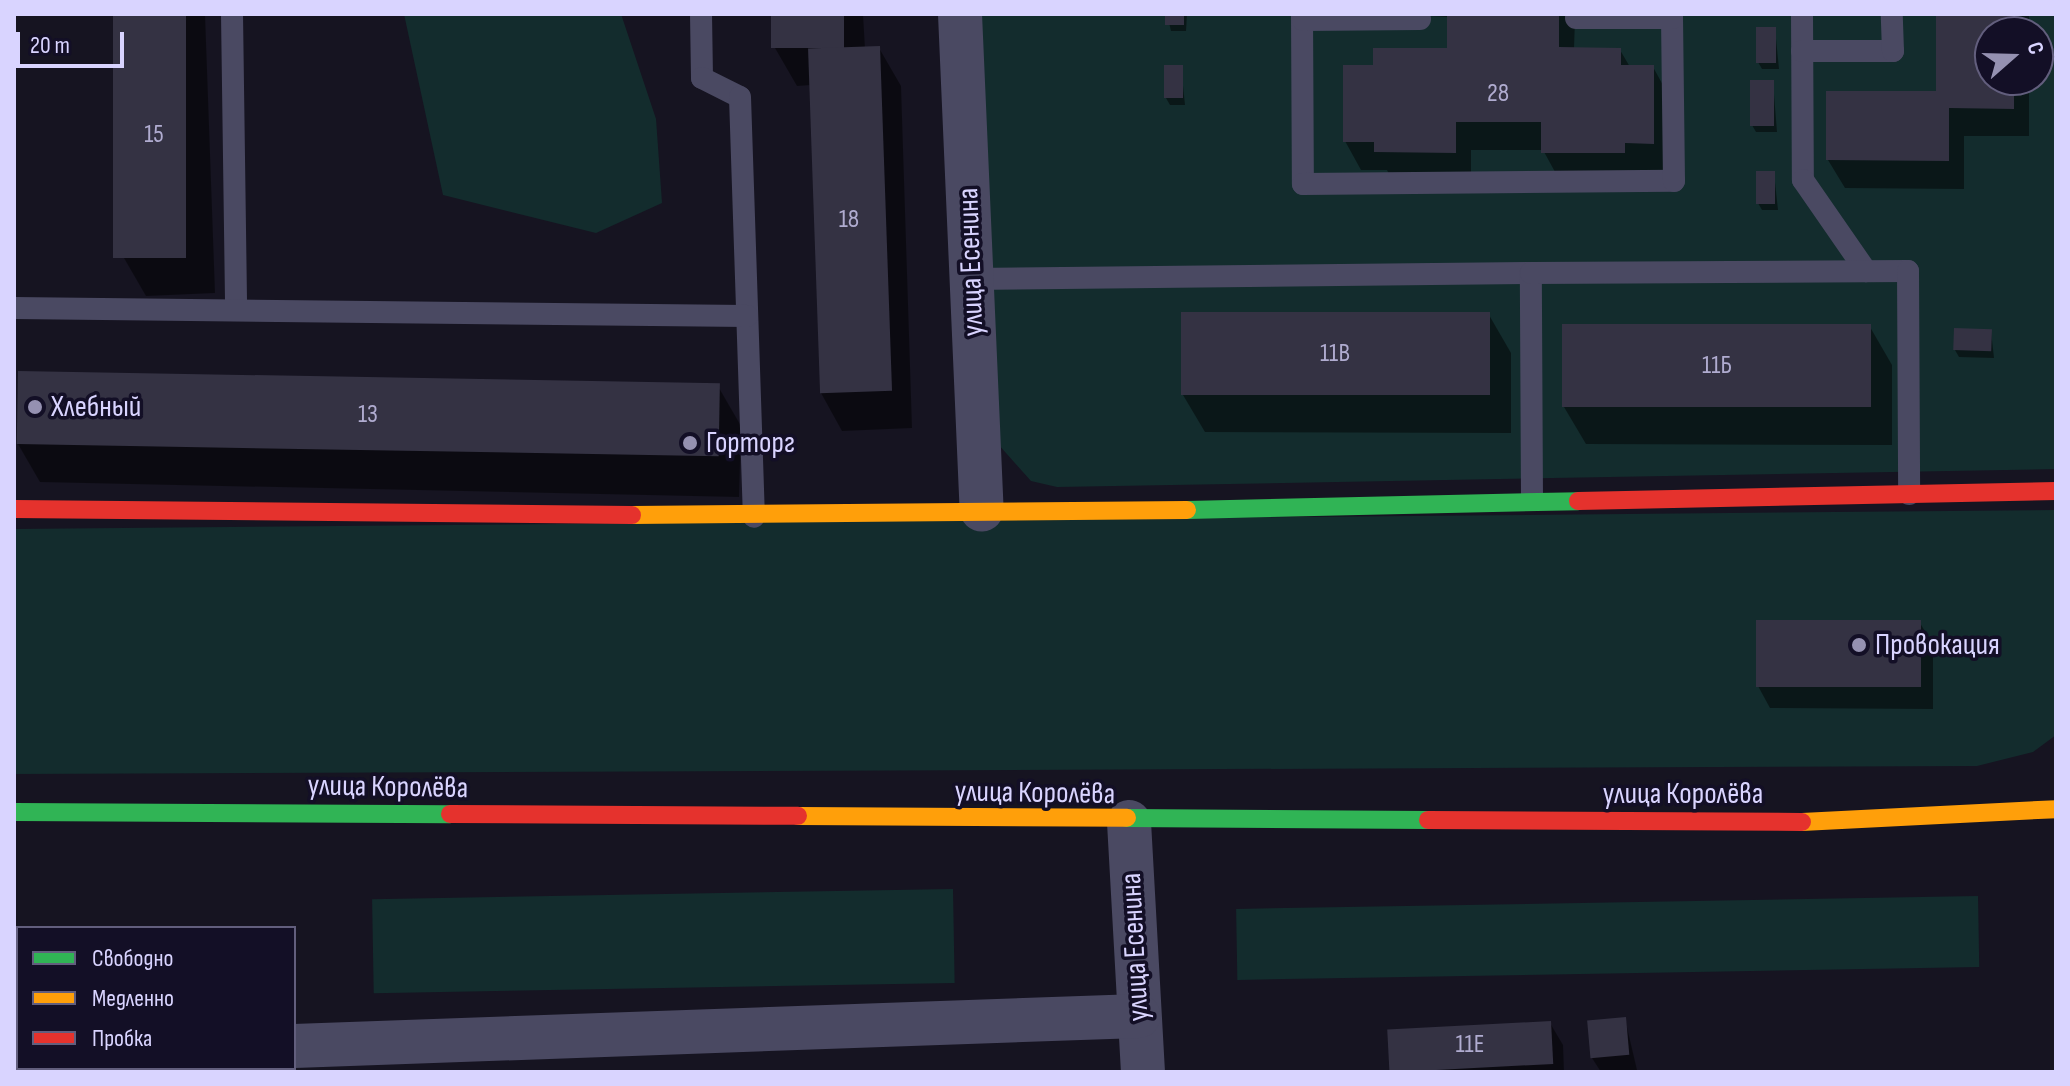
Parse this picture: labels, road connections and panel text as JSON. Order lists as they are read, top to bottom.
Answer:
{
  "streets": {
    "street": ["улица Есенина", "улица Королёва"]
  },
  "crossings": [
    ["улица Есенина", "улица Королёва"]
  ],
  "places": ["Хлебный", "Горторг", "Провокация"],
  "house_numbers": [
    "28",
    "15",
    "18",
    "11В",
    "11Б",
    "13",
    "11Е"
  ],
  "legend": ["Свободно", "Медленно", "Пробка"],
  "scale_bar": "20 m",
  "north": "right"
}
